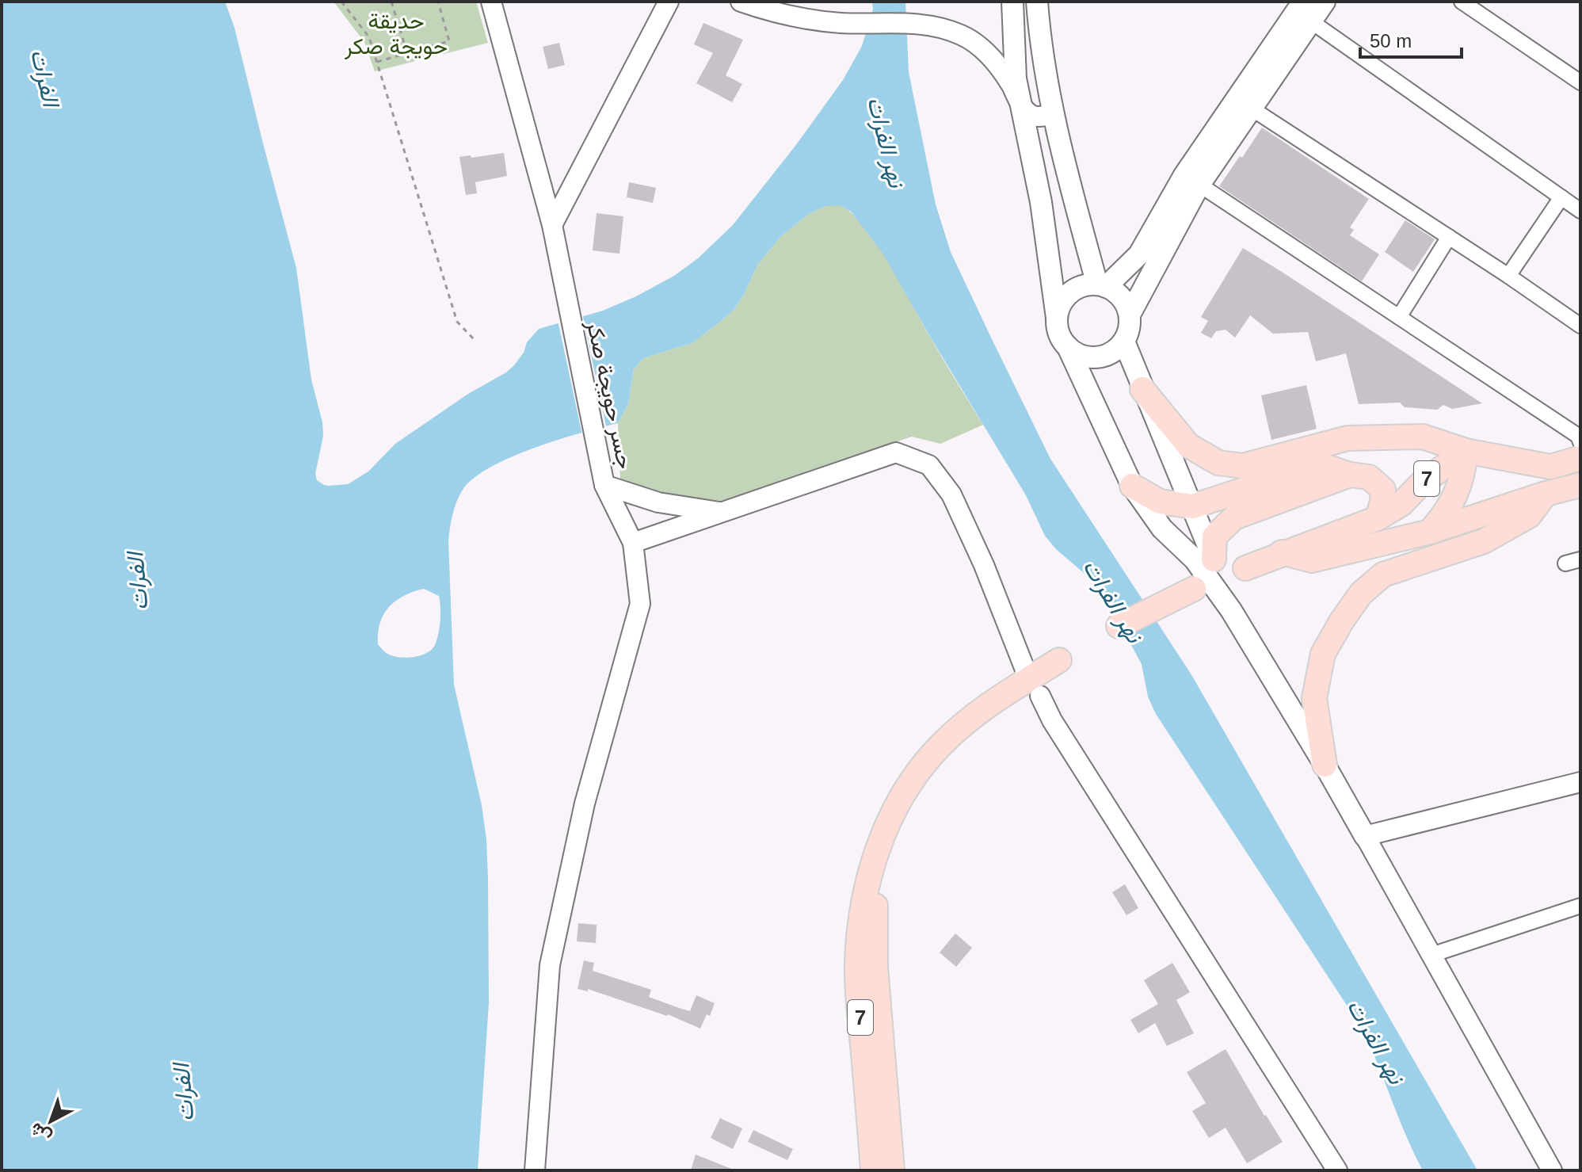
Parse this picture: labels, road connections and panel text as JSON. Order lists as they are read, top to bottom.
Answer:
{
  "streets": {
    "main road": ["7"],
    "street": ["جسر حويجة صكر"]
  },
  "water": ["الفرات", "نهر الفرات"],
  "parks": ["حديقة حويجة صكر"],
  "scale_bar": "50 m",
  "north": "bottom left"
}
